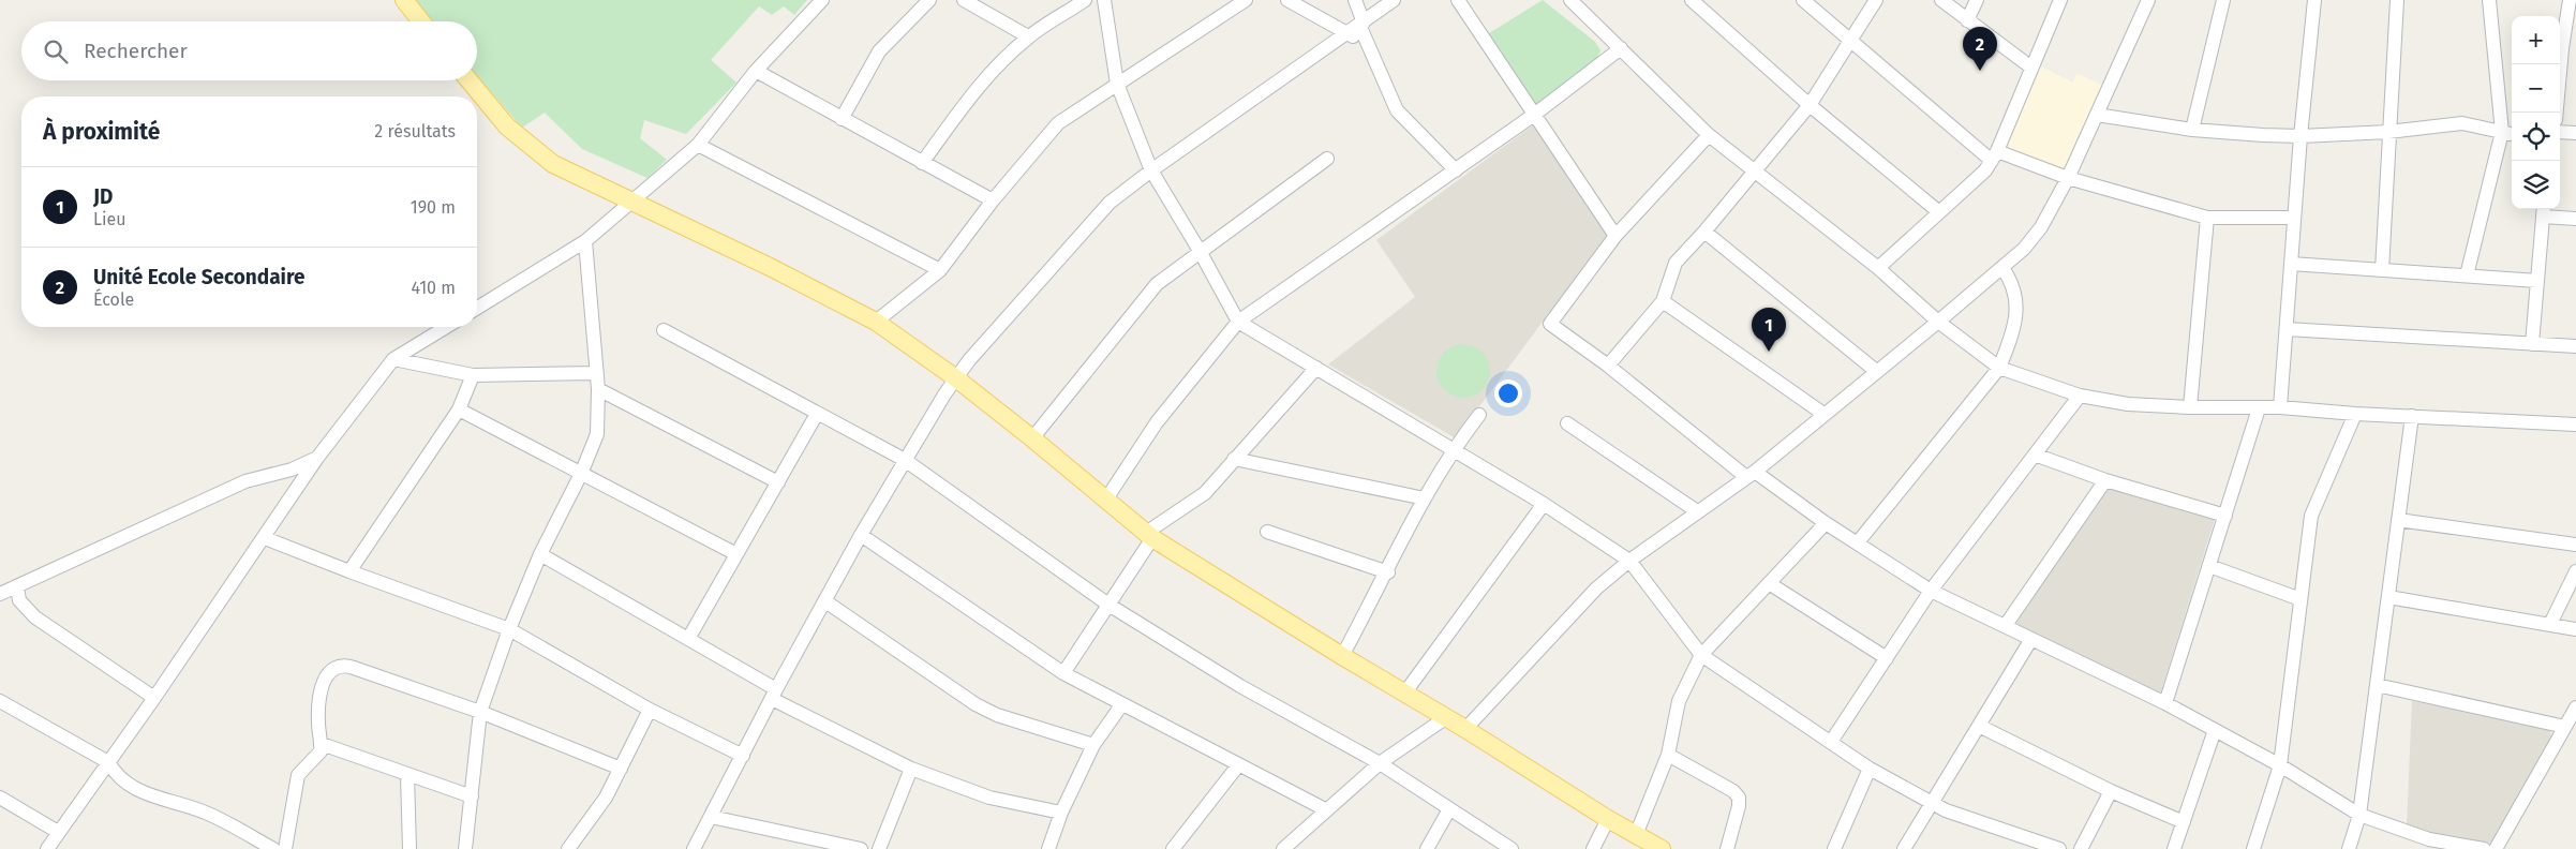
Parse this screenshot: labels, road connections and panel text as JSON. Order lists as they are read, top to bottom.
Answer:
{
  "page": {
    "map_buttons": ["+", "−"],
    "search": "Rechercher",
    "pins": ["2", "1"],
    "heading": ["À proximité", "2 résultats"],
    "list": [
      {
        "mark": "1",
        "name": "JD",
        "note": "Lieu",
        "value": "190 m"
      },
      {
        "mark": "2",
        "name": "Unité Ecole Secondaire",
        "note": "École",
        "value": "410 m"
      }
    ]
  }
}
